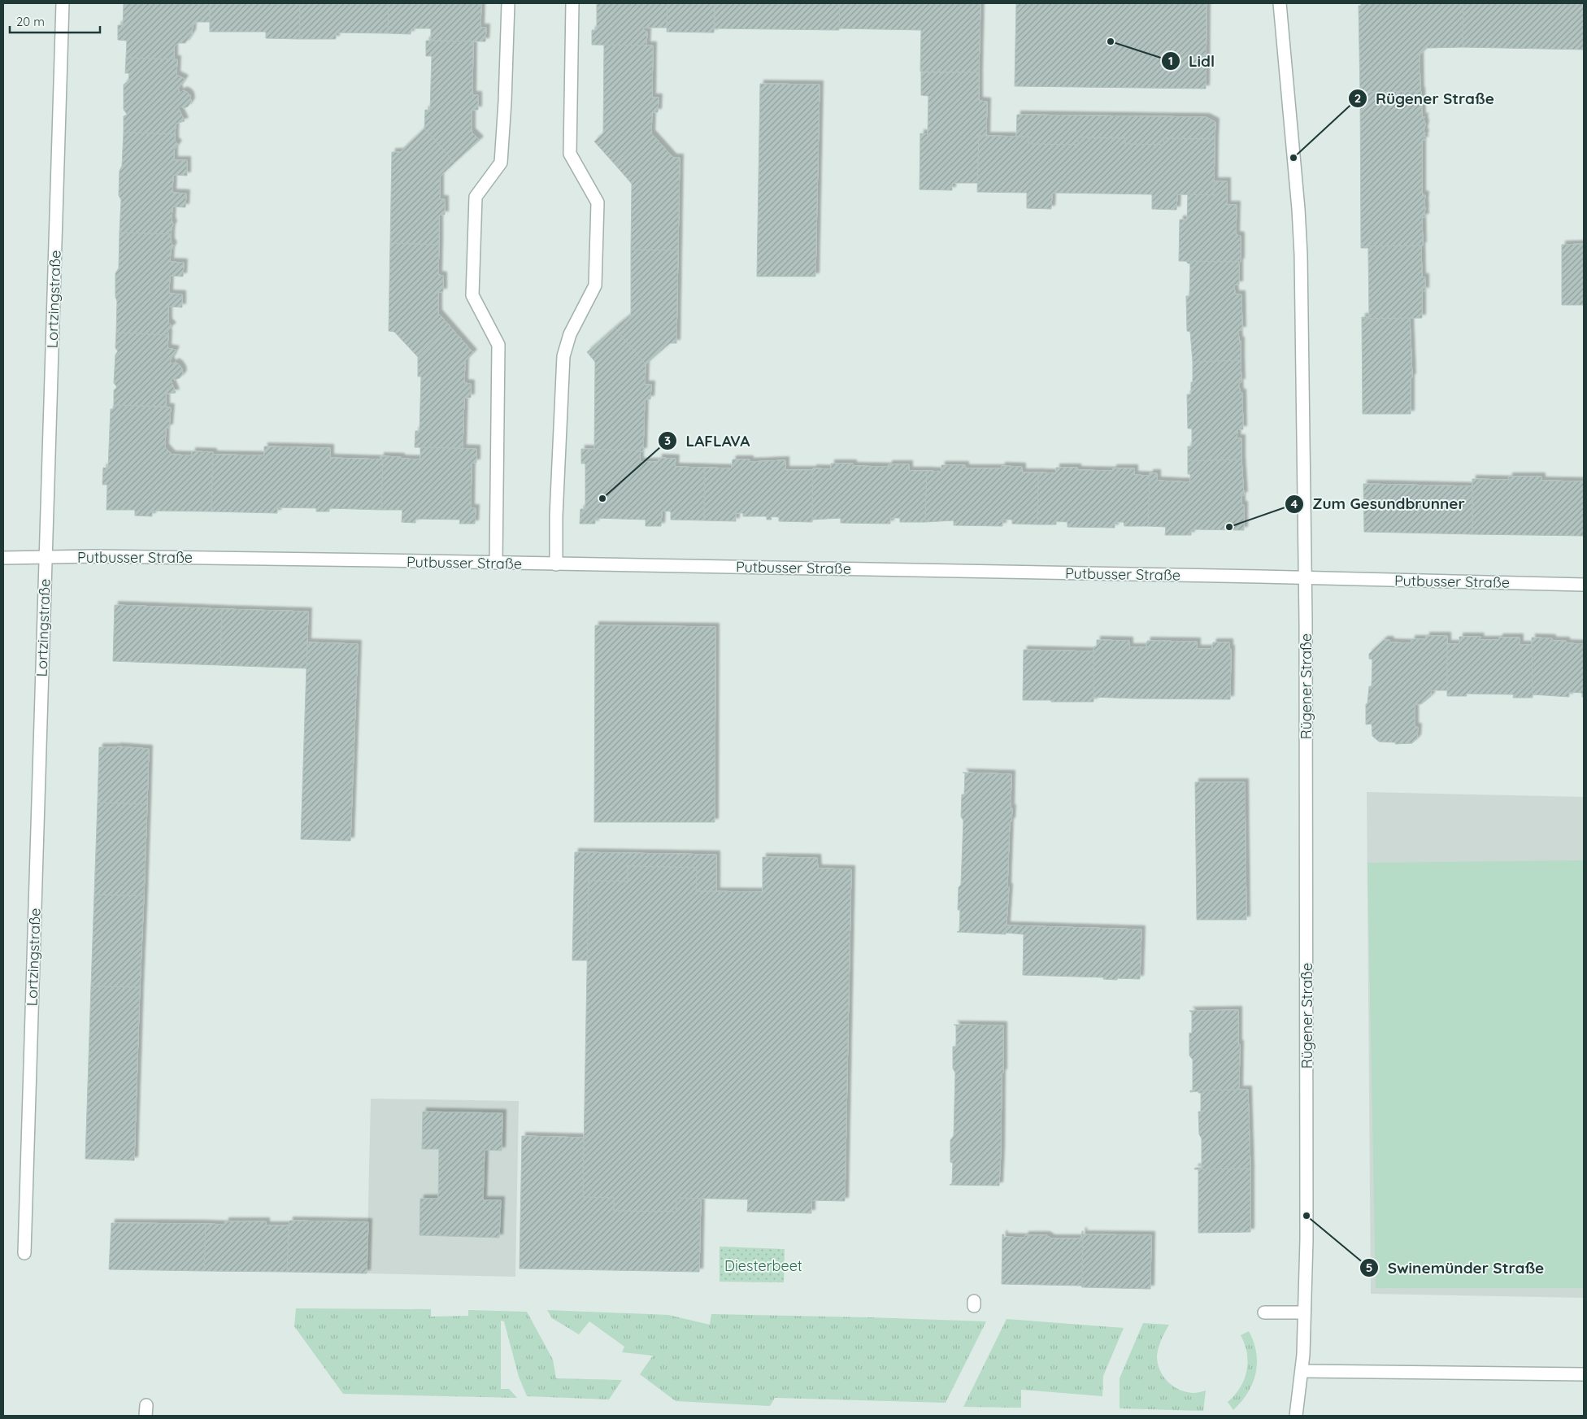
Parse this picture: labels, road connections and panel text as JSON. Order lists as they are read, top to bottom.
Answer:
{
  "streets": {
    "street": ["Lortzingstraße", "Putbusser Straße", "Rügener Straße"]
  },
  "crossings": [
    ["Lortzingstraße", "Putbusser Straße"],
    ["Putbusser Straße", "Rügener Straße"]
  ],
  "parks": ["Diesterbeet"],
  "places": [
    "Lidl",
    "Rügener Straße",
    "LAFLAVA",
    "Zum Gesundbrunner",
    "Swinemünder Straße"
  ],
  "scale_bar": "20 m"
}
